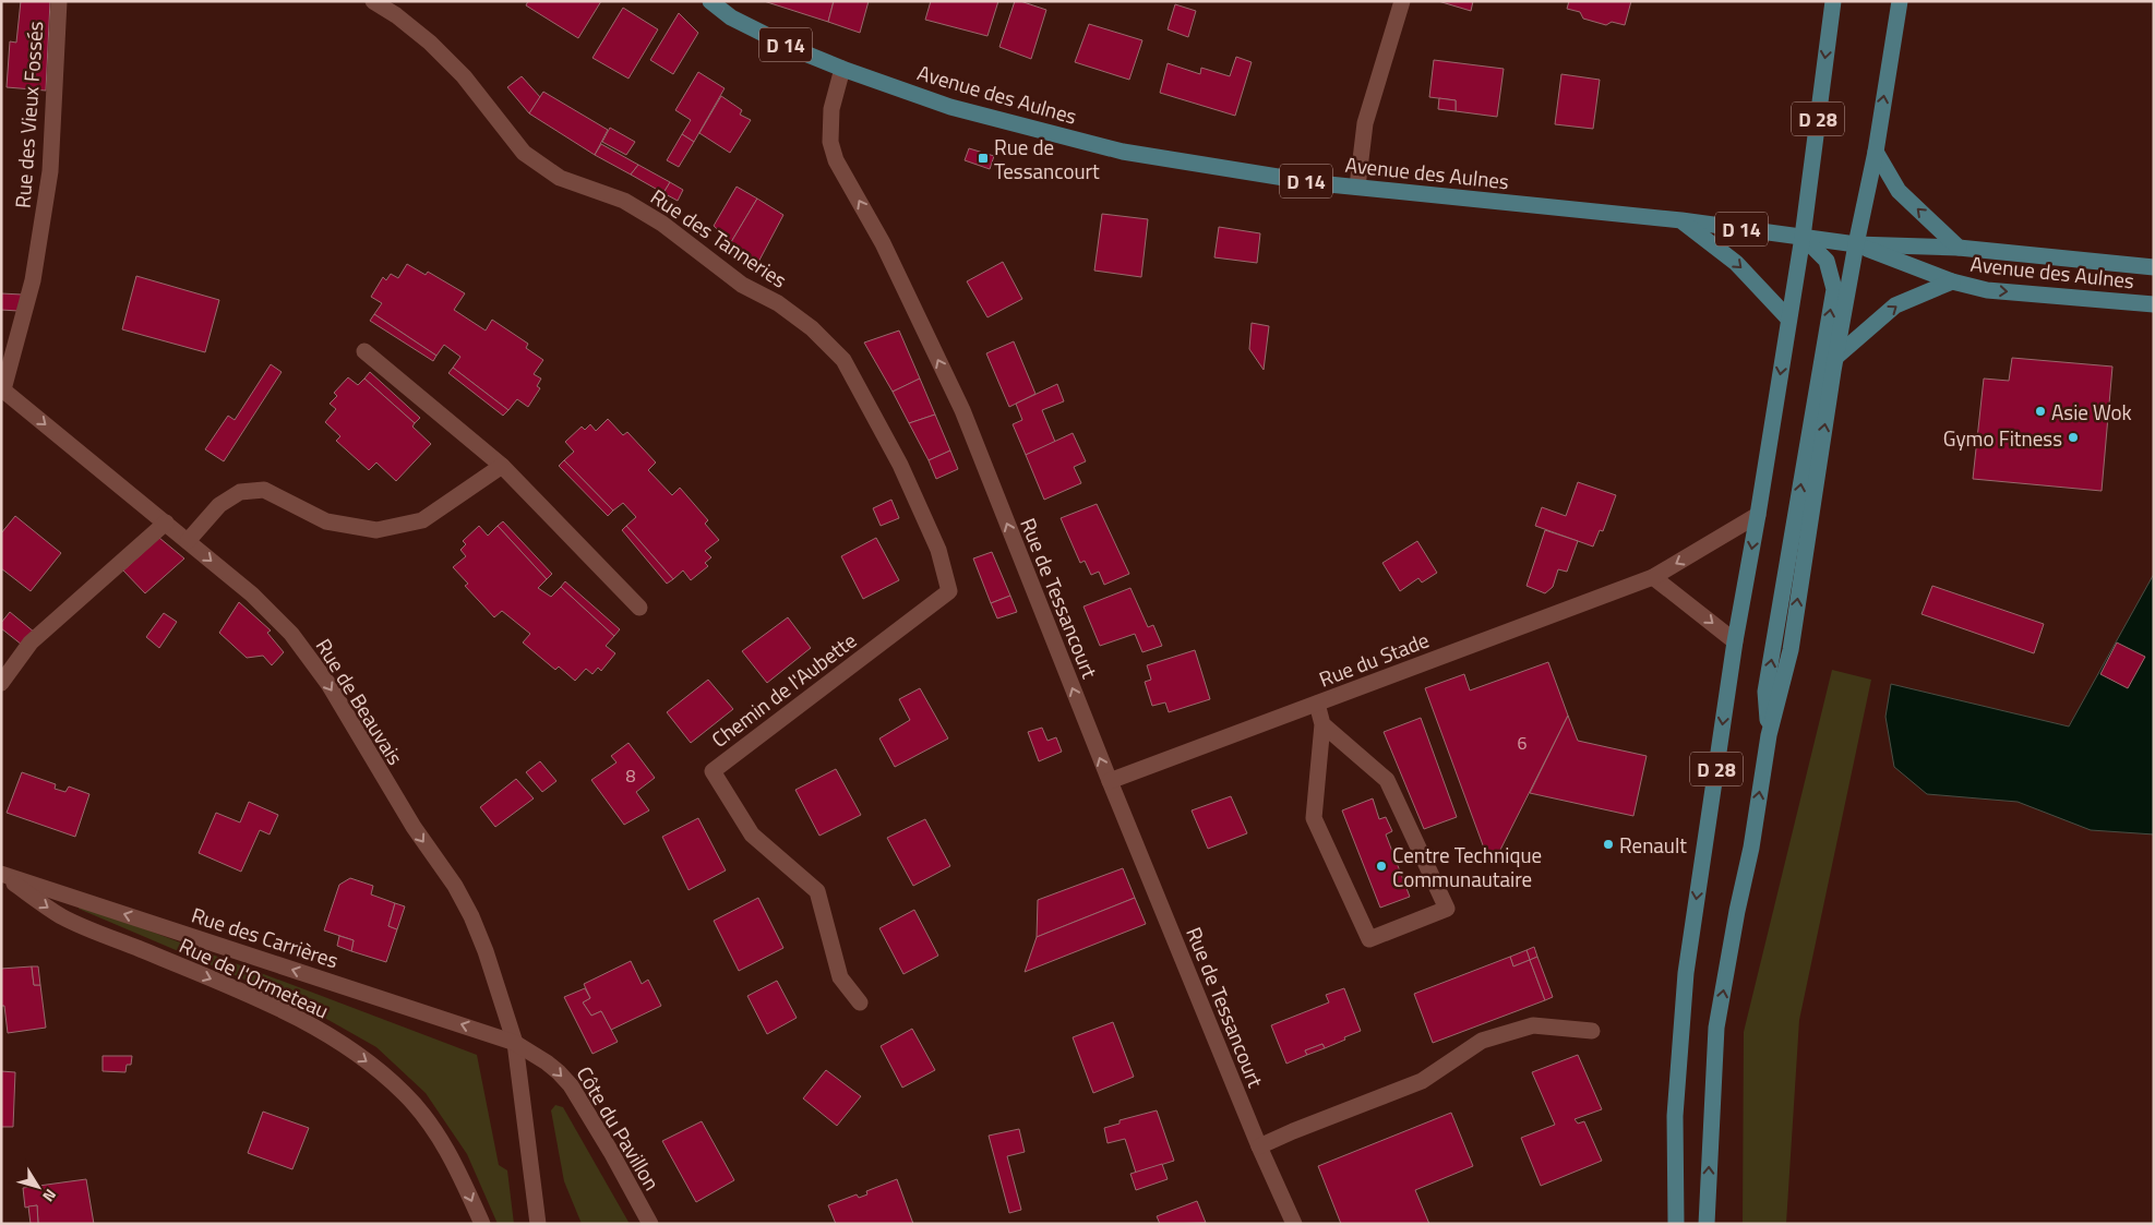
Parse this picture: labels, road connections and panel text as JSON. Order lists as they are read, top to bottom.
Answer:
{
  "streets": {
    "main road": ["D 14", "Avenue des Aulnes", "D 28"],
    "street": [
      "Rue des Vieux Fossés",
      "Rue des Tanneries",
      "Rue de Tessancourt",
      "Rue du Stade",
      "Chemin de l'Aubette",
      "Rue de Beauvais",
      "Rue des Carrières",
      "Rue de l'Ormeteau",
      "Côte du Pavillon"
    ]
  },
  "crossings": [
    ["D 14", "Avenue des Aulnes"],
    ["D 14", "Rue de Tessancourt"],
    ["Avenue des Aulnes", "D 28"],
    ["Avenue des Aulnes", "Rue de Tessancourt"],
    ["Rue des Vieux Fossés", "Rue de Beauvais"],
    ["D 28", "Rue du Stade"],
    ["Rue des Tanneries", "Chemin de l'Aubette"],
    ["Rue de Tessancourt", "Rue du Stade"],
    ["Rue de Beauvais", "Rue des Carrières"],
    ["Rue de Beauvais", "Côte du Pavillon"],
    ["Rue des Carrières", "Rue de l'Ormeteau"],
    ["Rue des Carrières", "Côte du Pavillon"]
  ],
  "one_way": [
    "Rue de Tessancourt",
    "Rue de Beauvais",
    "Rue des Carrières",
    "Rue de l'Ormeteau",
    "Côte du Pavillon"
  ],
  "places": {
    "transit": ["Rue de Tessancourt"],
    "other": [
      "Asie Wok",
      "Gymo Fitness",
      "Renault",
      "Centre Technique Communautaire"
    ]
  },
  "house_numbers": ["6", "8"],
  "north": "bottom right"
}
